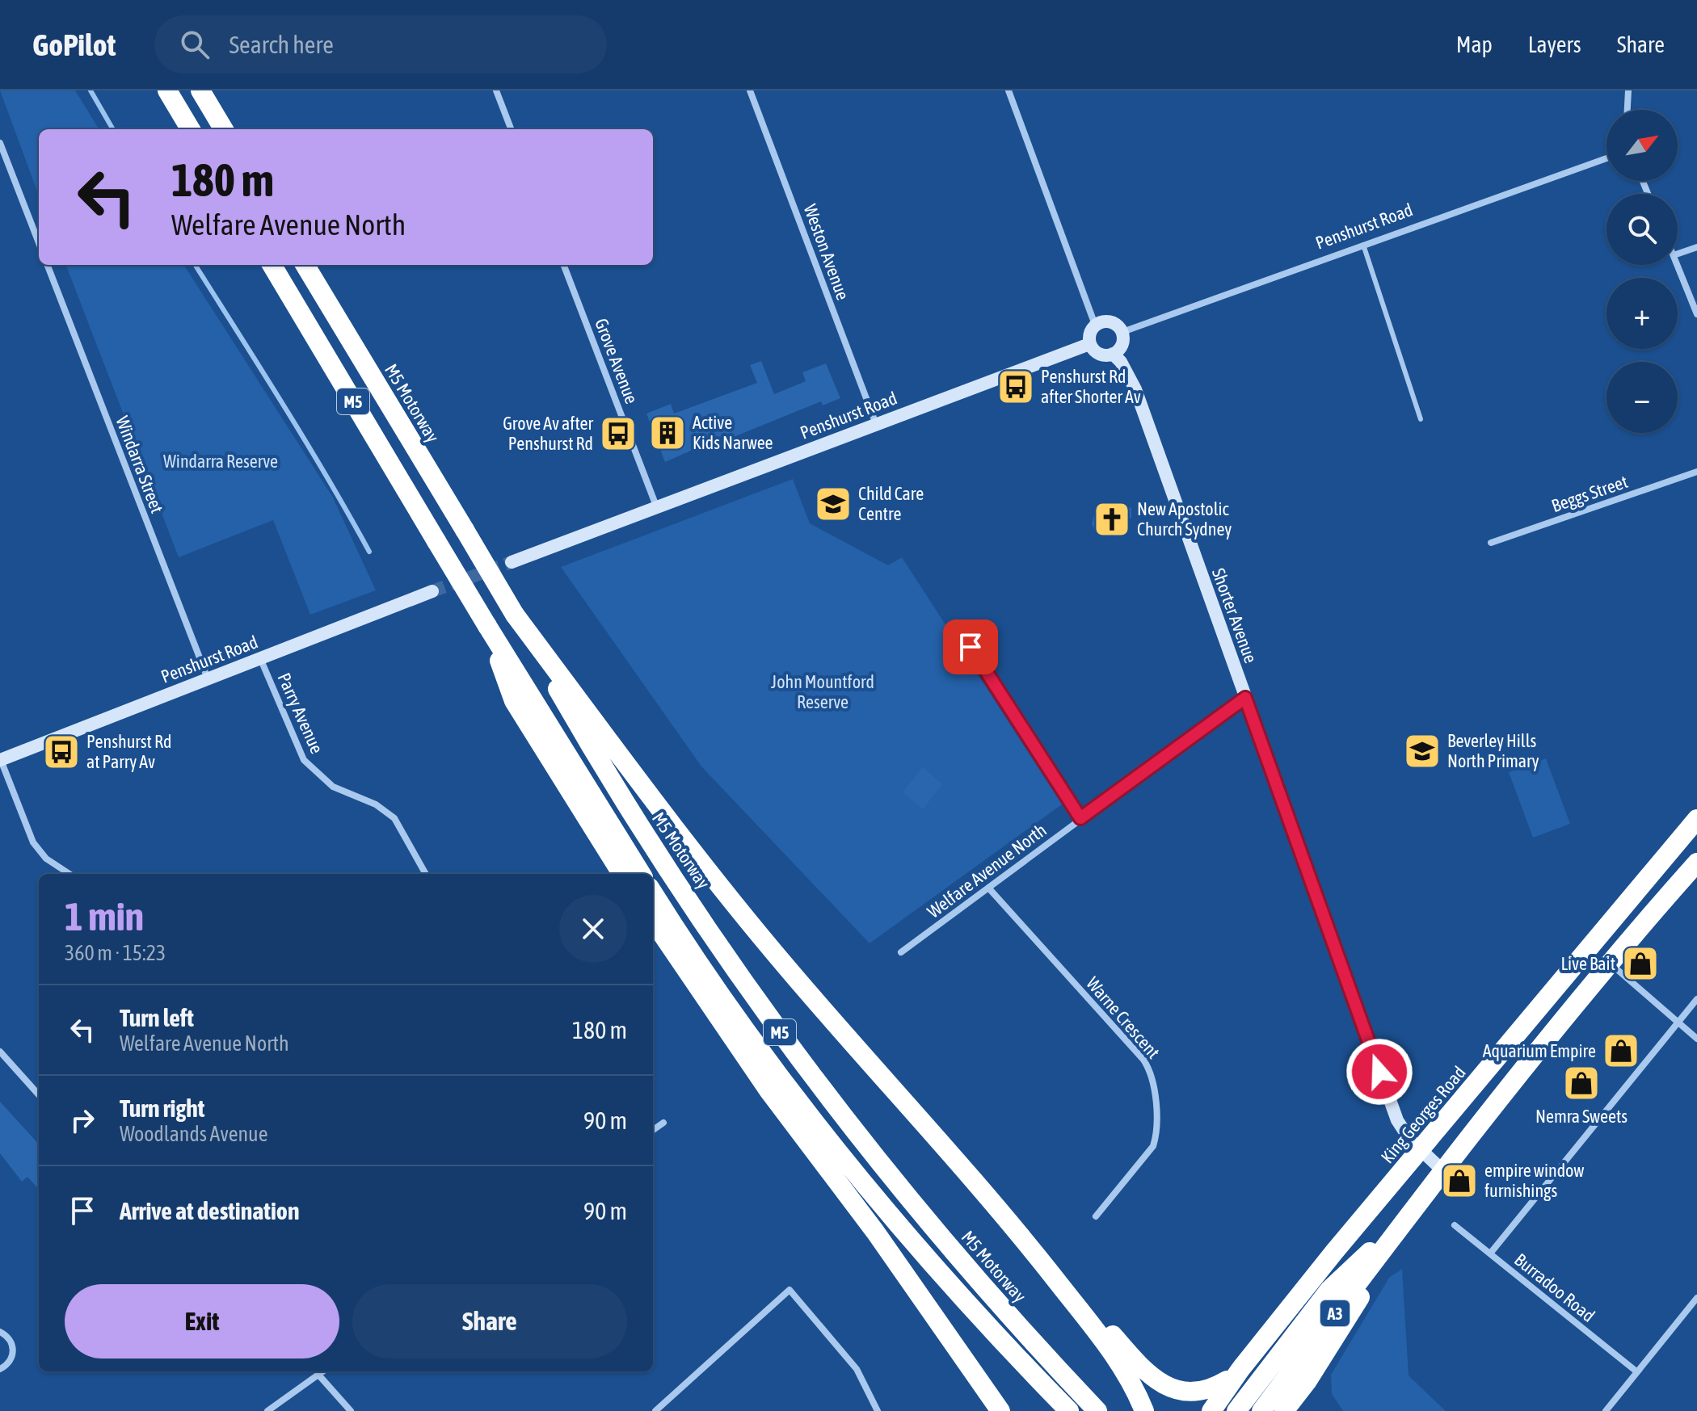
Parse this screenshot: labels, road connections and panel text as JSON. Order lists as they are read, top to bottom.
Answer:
{
  "streets": {
    "highway": [
      "M5",
      "M5 Motorway",
      "King Georges Road",
      "A3"
    ],
    "street": [
      "Penshurst Road",
      "Weston Avenue",
      "Grove Avenue",
      "Windarra Street",
      "Beggs Street",
      "Shorter Avenue",
      "Parry Avenue",
      "Welfare Avenue North",
      "Warne Crescent",
      "Burradoo Road"
    ]
  },
  "crossings": [
    ["Penshurst Road", "Weston Avenue"],
    ["Penshurst Road", "Grove Avenue"],
    ["Penshurst Road", "Windarra Street"],
    ["Penshurst Road", "Shorter Avenue"],
    ["Penshurst Road", "Parry Avenue"],
    ["Shorter Avenue", "Welfare Avenue North"],
    ["Shorter Avenue", "King Georges Road"],
    ["Shorter Avenue", "A3"],
    ["Welfare Avenue North", "Warne Crescent"]
  ],
  "parks": ["Windarra Reserve", "John Mountford Reserve"],
  "places": {
    "bus stop": ["Penshurst Rd after Shorter Av", "Grove Av after Penshurst Rd", "Penshurst Rd at Parry Av"],
    "building": ["Active Kids Narwee"],
    "school or university": ["Child Care Centre", "Beverley Hills North Primary"],
    "church": ["New Apostolic Church Sydney"],
    "shop": [
      "Live Bait",
      "Aquarium Empire",
      "Nemra Sweets",
      "empire window furnishings"
    ]
  },
  "north": "top right",
  "page": {
    "header": "GoPilot",
    "search": "Search here",
    "nav": ["Map", "Layers", "Share"],
    "map_buttons": ["+", "−"],
    "turn": ["180 m", "Welfare Avenue North"],
    "heading": ["1 min", "360 m · 15:23"],
    "list": [
      {
        "name": "Turn left",
        "note": "Welfare Avenue North",
        "value": "180 m"
      },
      {
        "name": "Turn right",
        "note": "Woodlands Avenue",
        "value": "90 m"
      },
      {
        "name": "Arrive at destination",
        "value": "90 m"
      }
    ],
    "buttons": ["Exit", "Share"]
  }
}
